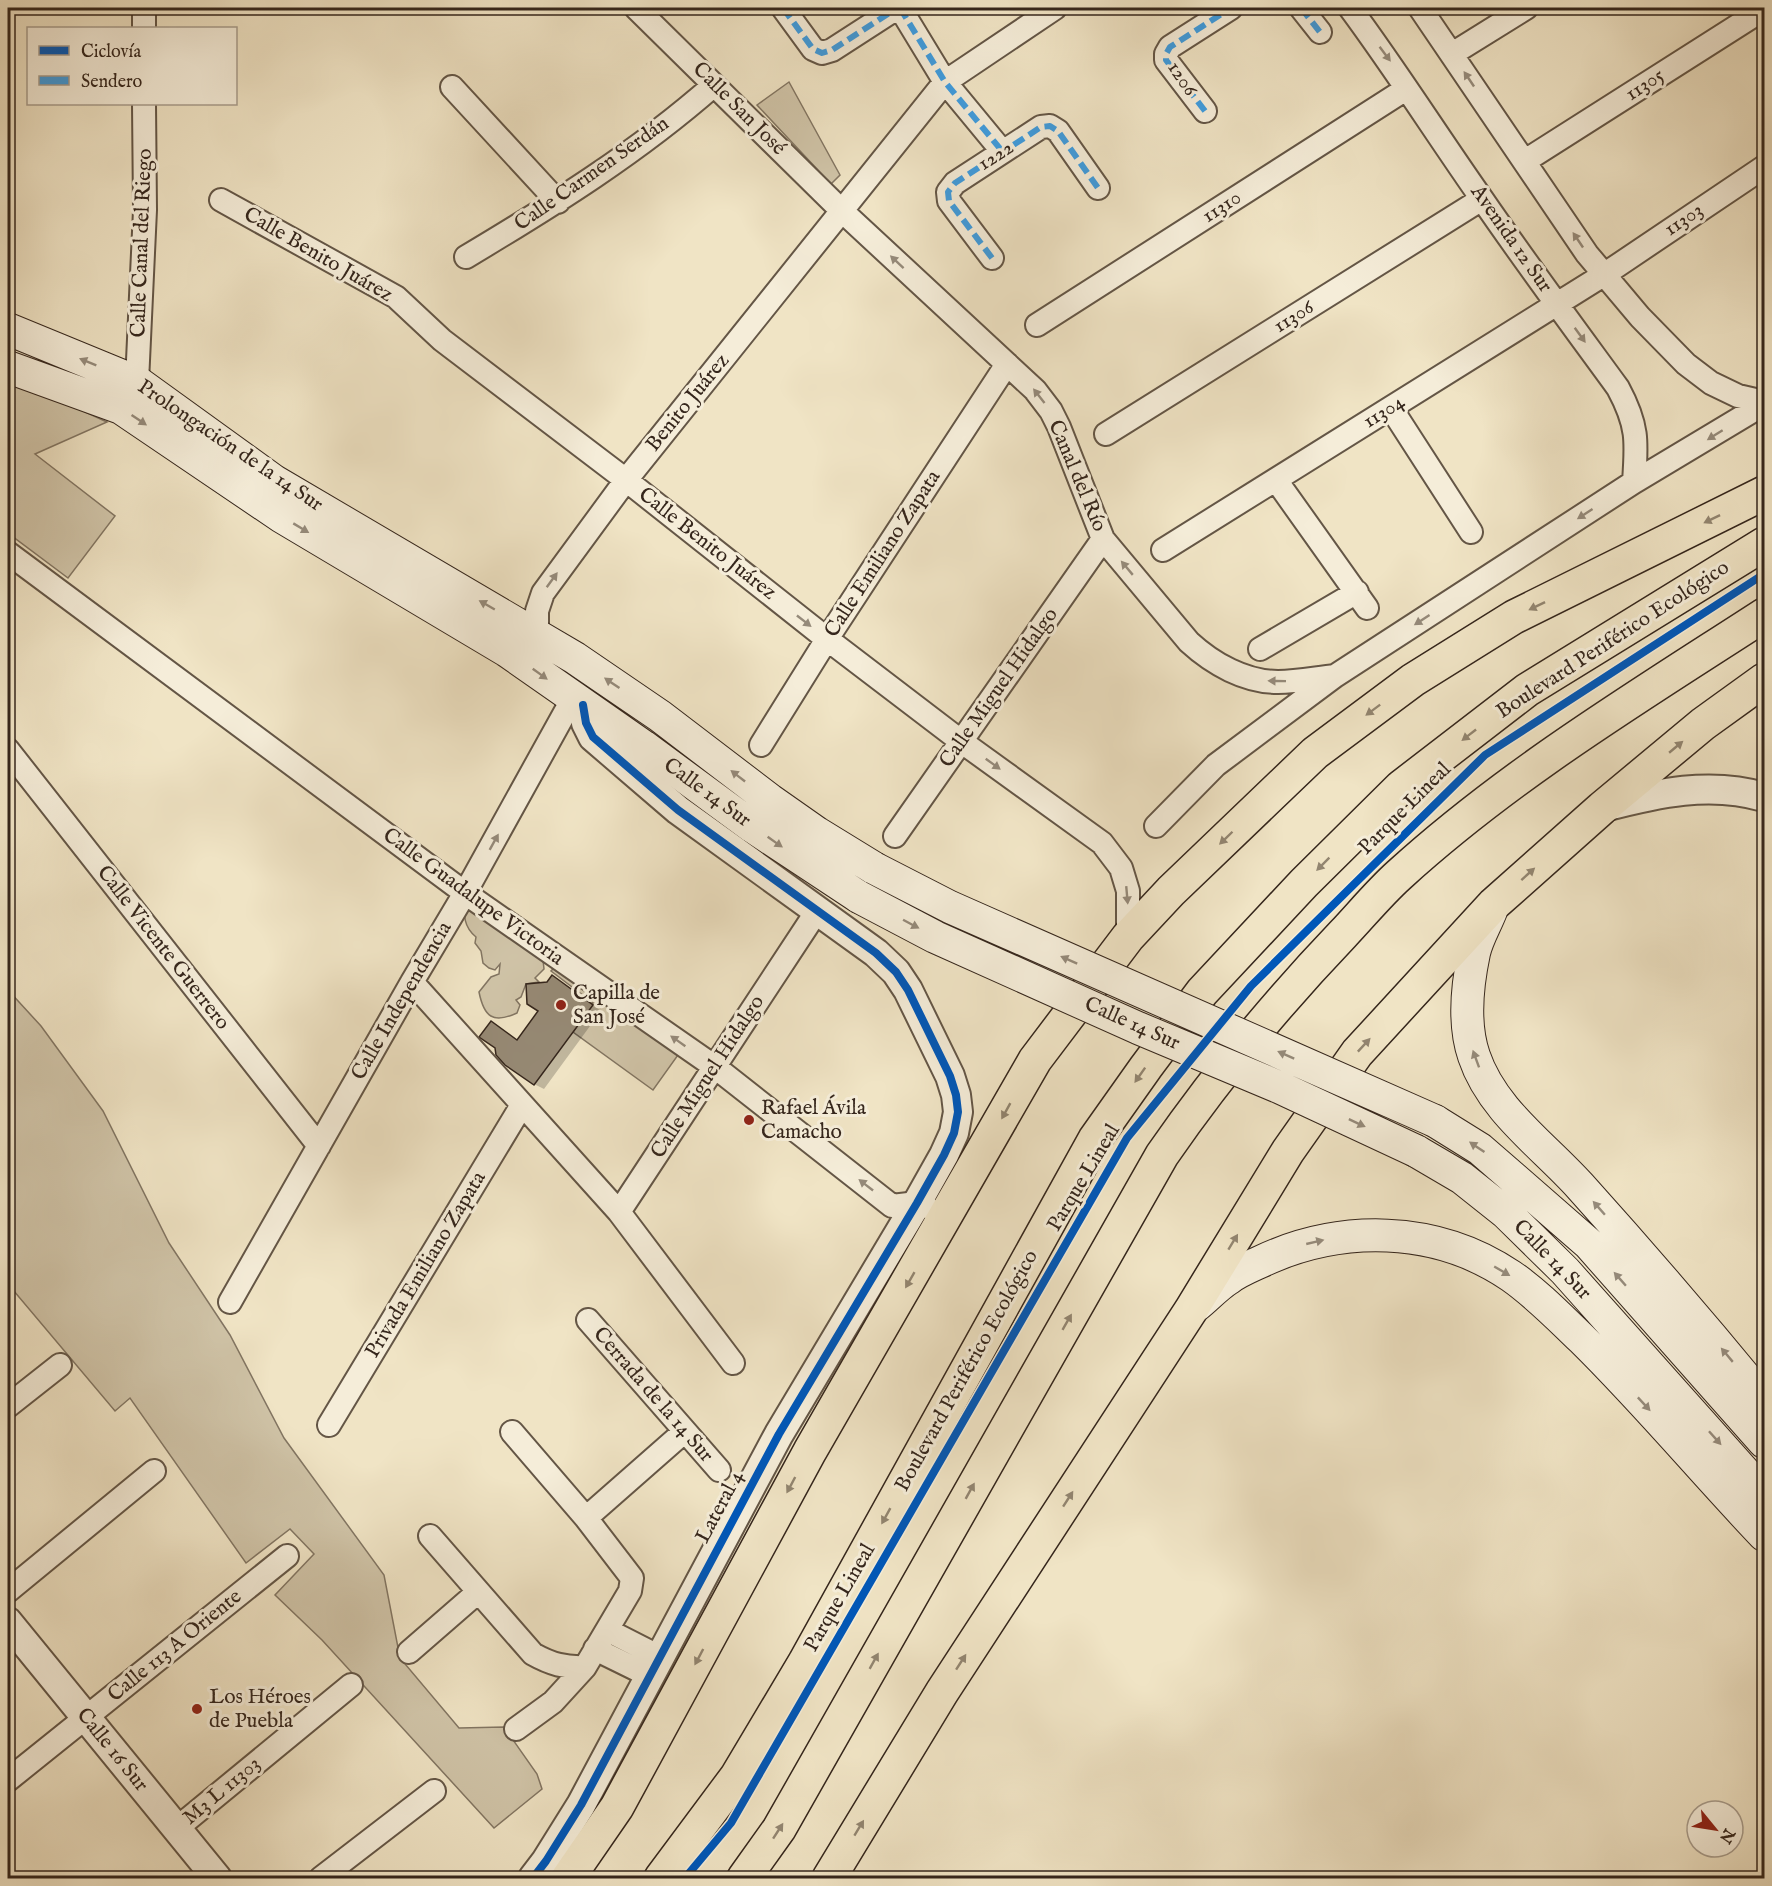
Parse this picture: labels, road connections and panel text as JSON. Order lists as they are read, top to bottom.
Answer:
{
  "streets": {
    "highway": ["Boulevard Periférico Ecológico"],
    "main road": ["Prolongación de la 14 Sur", "Calle 14 Sur"],
    "street": [
      "1206",
      "11305",
      "Calle San José",
      "1222",
      "Calle Carmen Serdán",
      "11310",
      "11303",
      "Avenida 12 Sur",
      "Calle Canal del Riego",
      "Calle Benito Juárez",
      "11306",
      "Benito Juárez",
      "11304",
      "Canal del Río",
      "Calle Emiliano Zapata",
      "Calle Miguel Hidalgo",
      "Calle Guadalupe Victoria",
      "Calle Vicente Guerrero",
      "Calle Independencia",
      "Privada Emiliano Zapata",
      "Cerrada de la 14 Sur",
      "Lateral 4",
      "Calle 113 A Oriente",
      "Calle 16 Sur",
      "M3 L 11303"
    ],
    "cycle path": ["Parque Lineal"]
  },
  "crossings": [
    ["Calle San José", "Calle Carmen Serdán"],
    ["Calle San José", "Benito Juárez"],
    ["Calle San José", "Canal del Río"],
    ["11310", "Avenida 12 Sur"],
    ["11303", "11304"],
    ["Avenida 12 Sur", "11306"],
    ["Avenida 12 Sur", "11304"],
    ["Calle Canal del Riego", "Prolongación de la 14 Sur"],
    ["Calle Benito Juárez", "Benito Juárez"],
    ["Calle Benito Juárez", "Calle Emiliano Zapata"],
    ["Calle Benito Juárez", "Calle Miguel Hidalgo"],
    ["Benito Juárez", "Prolongación de la 14 Sur"],
    ["Benito Juárez", "Canal del Río"],
    ["Benito Juárez", "Calle 14 Sur"],
    ["Prolongación de la 14 Sur", "Calle 14 Sur"],
    ["Canal del Río", "Calle Emiliano Zapata"],
    ["Canal del Río", "Calle Miguel Hidalgo"],
    ["Calle Miguel Hidalgo", "Calle Guadalupe Victoria"],
    ["Calle Miguel Hidalgo", "Lateral 4"],
    ["Calle 14 Sur", "Calle Independencia"],
    ["Calle 14 Sur", "Lateral 4"],
    ["Calle Guadalupe Victoria", "Calle Independencia"],
    ["Calle Guadalupe Victoria", "Lateral 4"],
    ["Calle Vicente Guerrero", "Calle Independencia"],
    ["Calle Independencia", "Lateral 4"],
    ["Calle 113 A Oriente", "Calle 16 Sur"],
    ["Calle 16 Sur", "M3 L 11303"]
  ],
  "one_way": ["Calle Benito Juárez", "Canal del Río"],
  "places": ["Capilla de San José", "Rafael Ávila Camacho", "Los Héroes de Puebla"],
  "legend": ["Ciclovía", "Sendero"],
  "north": "bottom right"
}
